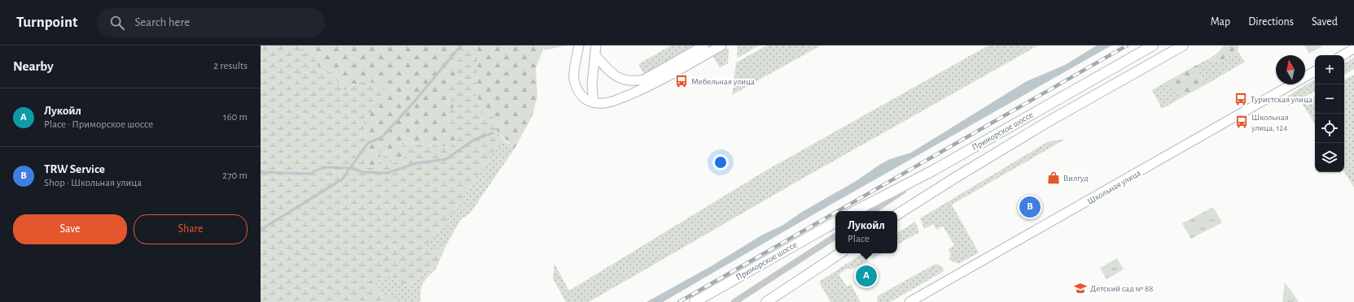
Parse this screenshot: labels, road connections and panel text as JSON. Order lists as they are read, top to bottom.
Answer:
{
  "streets": {
    "main road": ["Приморское шоссе"],
    "street": ["Школьная улица"]
  },
  "places": {
    "bus stop": ["Мебельная улица", "Туристская улица", "Школьная улица, 124"],
    "shop": ["Вилгуд"],
    "school or university": ["Детский сад № 88"]
  },
  "north": "top",
  "page": {
    "header": "Turnpoint",
    "search": "Search here",
    "nav": ["Map", "Directions", "Saved"],
    "heading": ["Nearby", "2 results"],
    "map_buttons": ["+", "−"],
    "list": [
      {
        "mark": "A",
        "name": "Лукойл",
        "note": "Place · Приморское шоссе",
        "value": "160 m"
      },
      {
        "mark": "B",
        "name": "TRW Service",
        "note": "Shop · Школьная улица",
        "value": "270 m"
      }
    ],
    "pins": ["B", "A"],
    "buttons": ["Save", "Share"],
    "popup": ["Лукойл", "Place"]
  }
}
